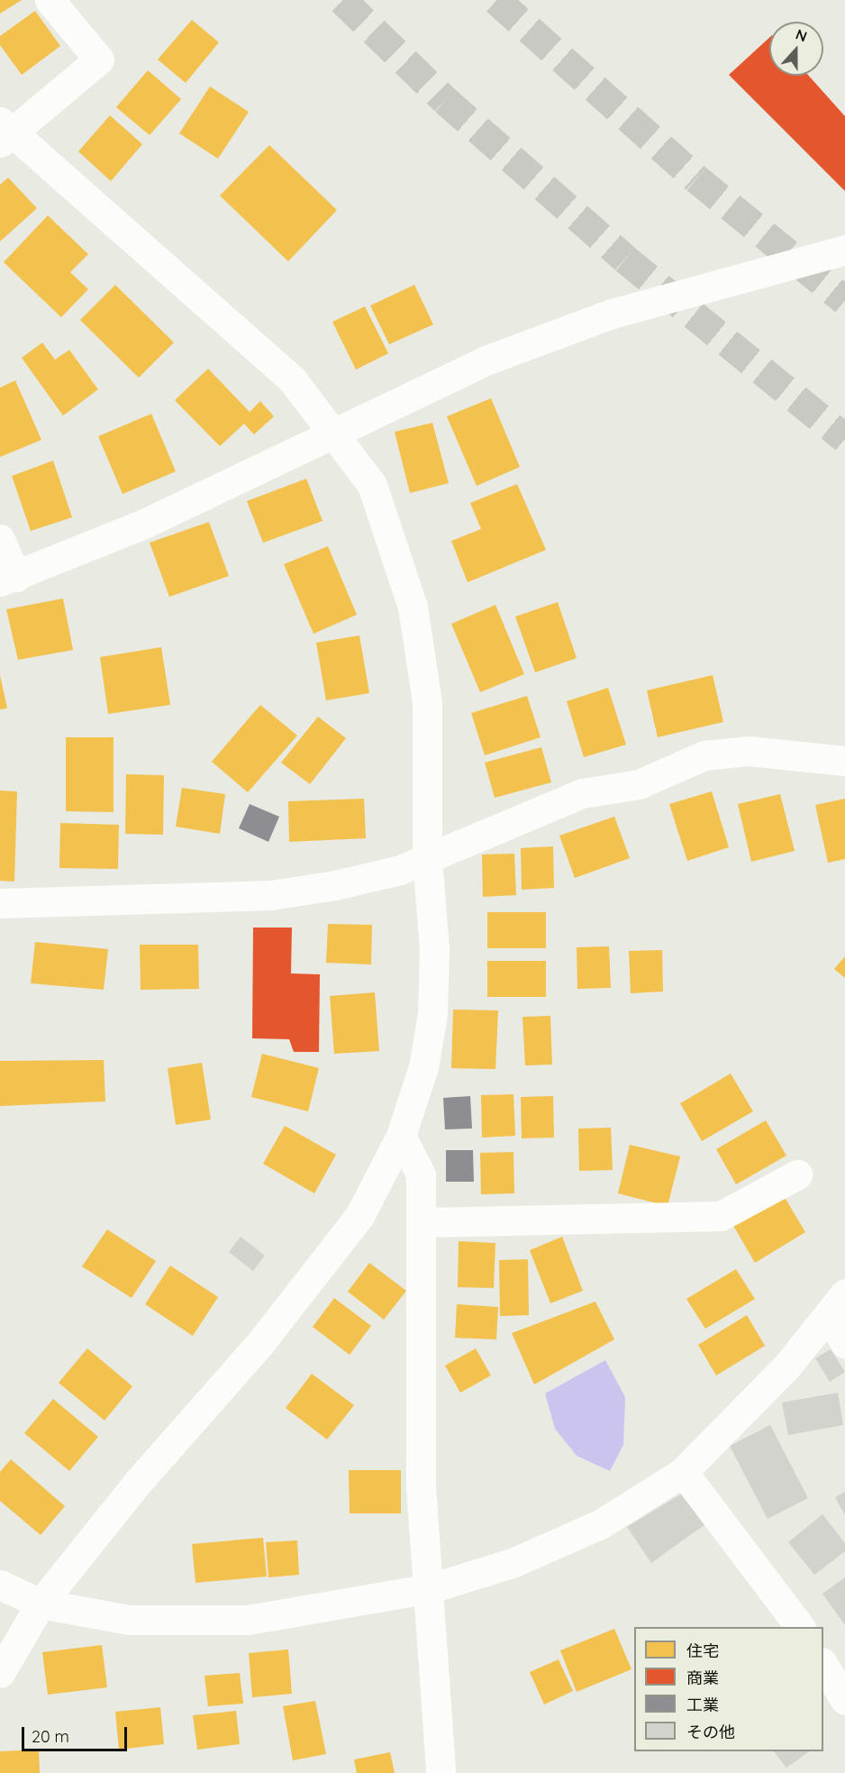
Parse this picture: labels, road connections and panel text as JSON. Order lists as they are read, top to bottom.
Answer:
{
  "legend": [
    "住宅",
    "商業",
    "工業",
    "その他"
  ],
  "scale_bar": "20 m",
  "north": "top"
}
